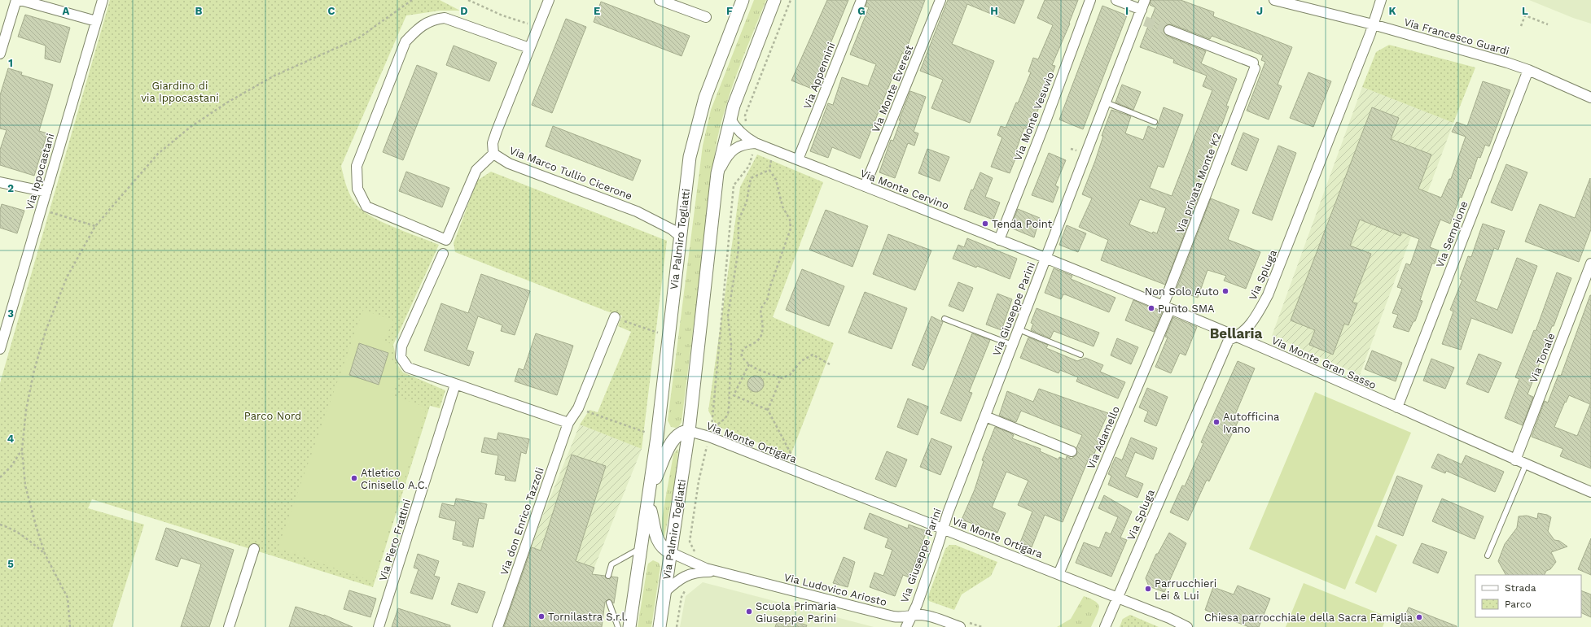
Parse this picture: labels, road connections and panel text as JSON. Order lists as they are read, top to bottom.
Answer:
{
  "streets": {
    "street": [
      "Via Francesco Guardi",
      "Via Appennini",
      "Via Monte Everest",
      "Via Monte Vesuvio",
      "Via Ippocastani",
      "Via Marco Tullio Cicerone",
      "Via privata Monte K2",
      "Via Monte Cervino",
      "Via Sempione",
      "Via Palmiro Togliatti",
      "Via Spluga",
      "Via Giuseppe Parini",
      "Via Tonale",
      "Via Monte Gran Sasso",
      "Via Adamello",
      "Via Monte Ortigara",
      "Via don Enrico Tazzoli",
      "Via Piero Frattini",
      "Via Ludovico Ariosto"
    ]
  },
  "crossings": [
    ["Via Francesco Guardi", "Via Sempione"],
    ["Via Francesco Guardi", "Via Spluga"],
    ["Via Appennini", "Via Monte Cervino"],
    ["Via Monte Everest", "Via Monte Cervino"],
    ["Via Monte Vesuvio", "Via Monte Cervino"],
    ["Via Marco Tullio Cicerone", "Via Palmiro Togliatti"],
    ["Via privata Monte K2", "Via Monte Gran Sasso"],
    ["Via privata Monte K2", "Via Adamello"],
    ["Via Monte Cervino", "Via Palmiro Togliatti"],
    ["Via Monte Cervino", "Via Giuseppe Parini"],
    ["Via Monte Cervino", "Via Monte Gran Sasso"],
    ["Via Sempione", "Via Monte Gran Sasso"],
    ["Via Palmiro Togliatti", "Via Monte Ortigara"],
    ["Via Palmiro Togliatti", "Via Ludovico Ariosto"],
    ["Via Spluga", "Via Monte Gran Sasso"],
    ["Via Spluga", "Via Monte Ortigara"],
    ["Via Giuseppe Parini", "Via Monte Gran Sasso"],
    ["Via Giuseppe Parini", "Via Monte Ortigara"],
    ["Via Giuseppe Parini", "Via Ludovico Ariosto"],
    ["Via Tonale", "Via Monte Gran Sasso"],
    ["Via Monte Gran Sasso", "Via Adamello"],
    ["Via Adamello", "Via Monte Ortigara"]
  ],
  "districts": ["Bellaria"],
  "parks": ["Giardino di via Ippocastani", "Parco Nord"],
  "places": [
    "Tenda Point",
    "Non Solo Auto",
    "Punto SMA",
    "Autofficina Ivano",
    "Atletico Cinisello A.C.",
    "Parrucchieri Lei & Lui",
    "Scuola Primaria Giuseppe Parini",
    "Tornilastra S.r.l.",
    "Chiesa parrocchiale della Sacra Famiglia"
  ],
  "legend": ["Strada", "Parco"],
  "grid": {
    "columns": [
      "A",
      "B",
      "C",
      "D",
      "E",
      "F",
      "G",
      "H",
      "I",
      "J",
      "K",
      "L"
    ],
    "rows": [
      "1",
      "2",
      "3",
      "4",
      "5"
    ]
  }
}
